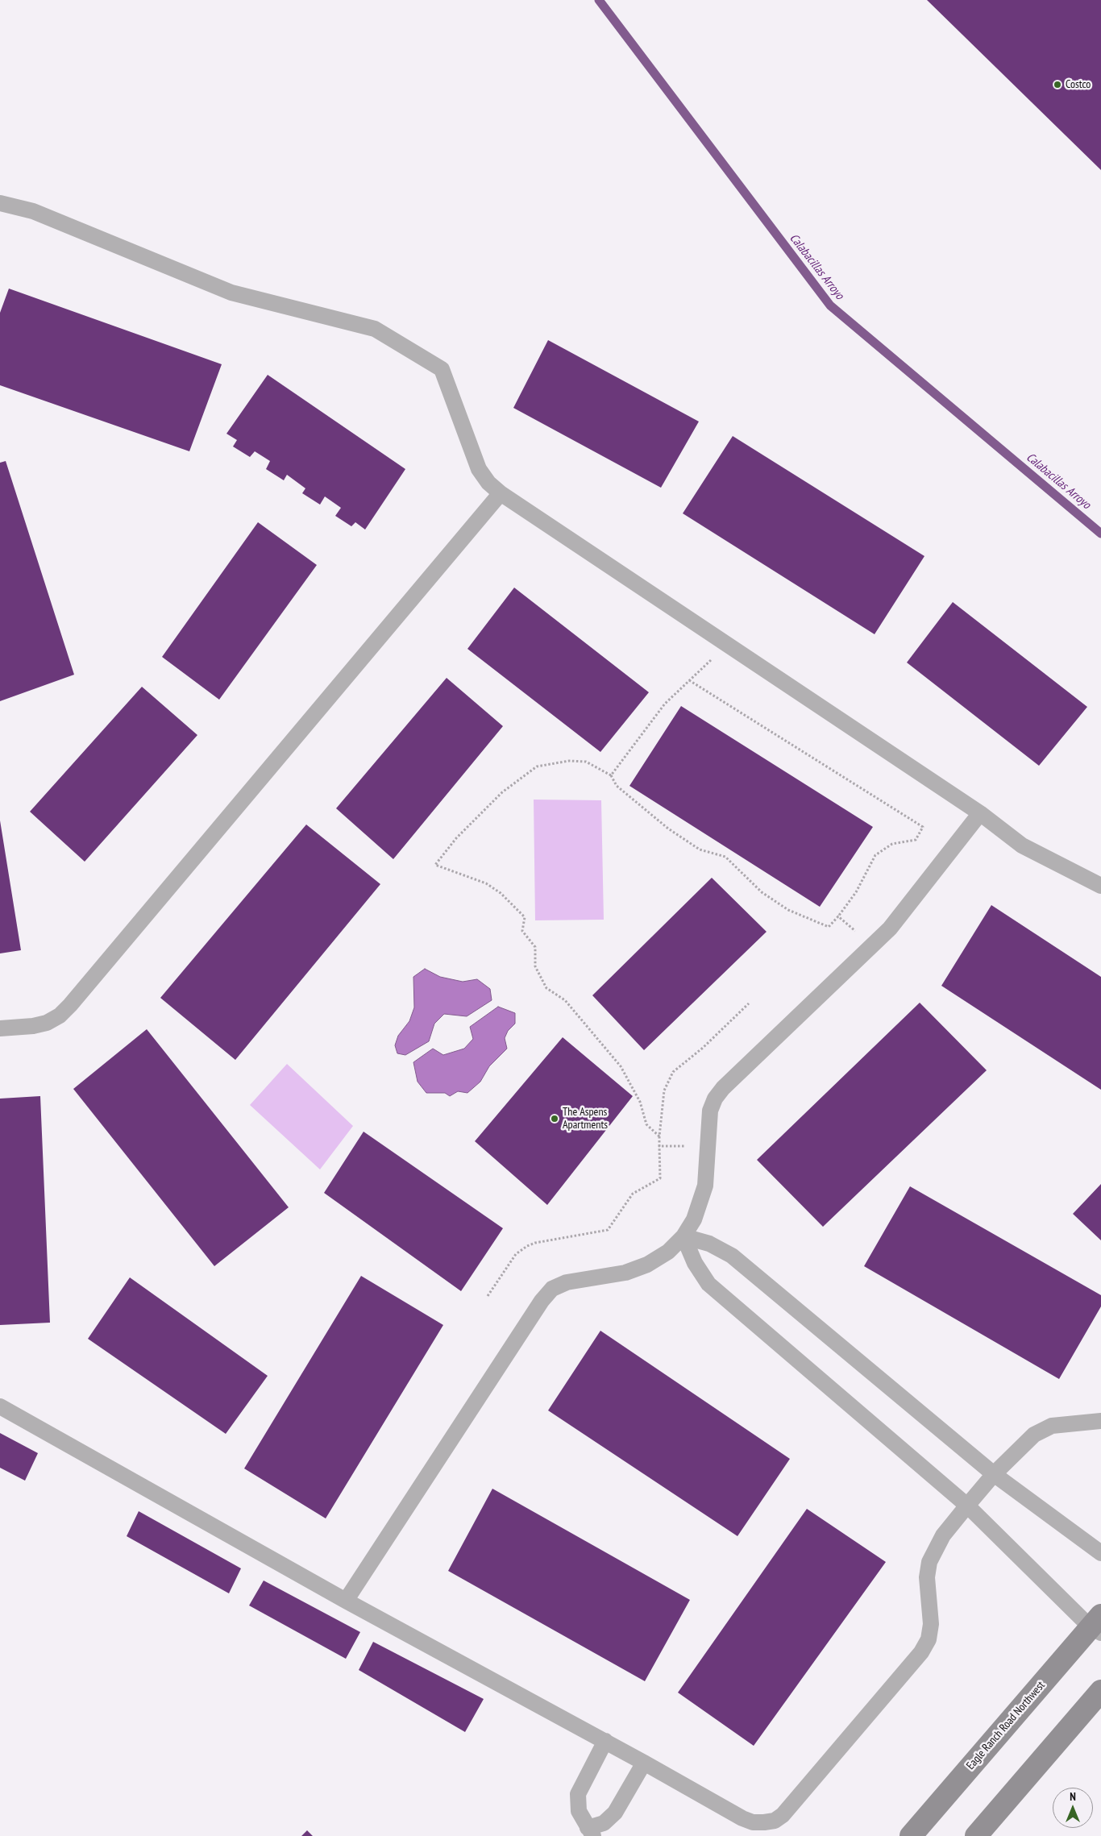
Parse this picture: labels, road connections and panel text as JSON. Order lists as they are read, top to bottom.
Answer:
{
  "streets": {
    "main road": ["Eagle Ranch Road Northwest"]
  },
  "water": ["Calabacillas Arroyo"],
  "places": ["Costco", "The Aspens Apartments"],
  "north": "top"
}
